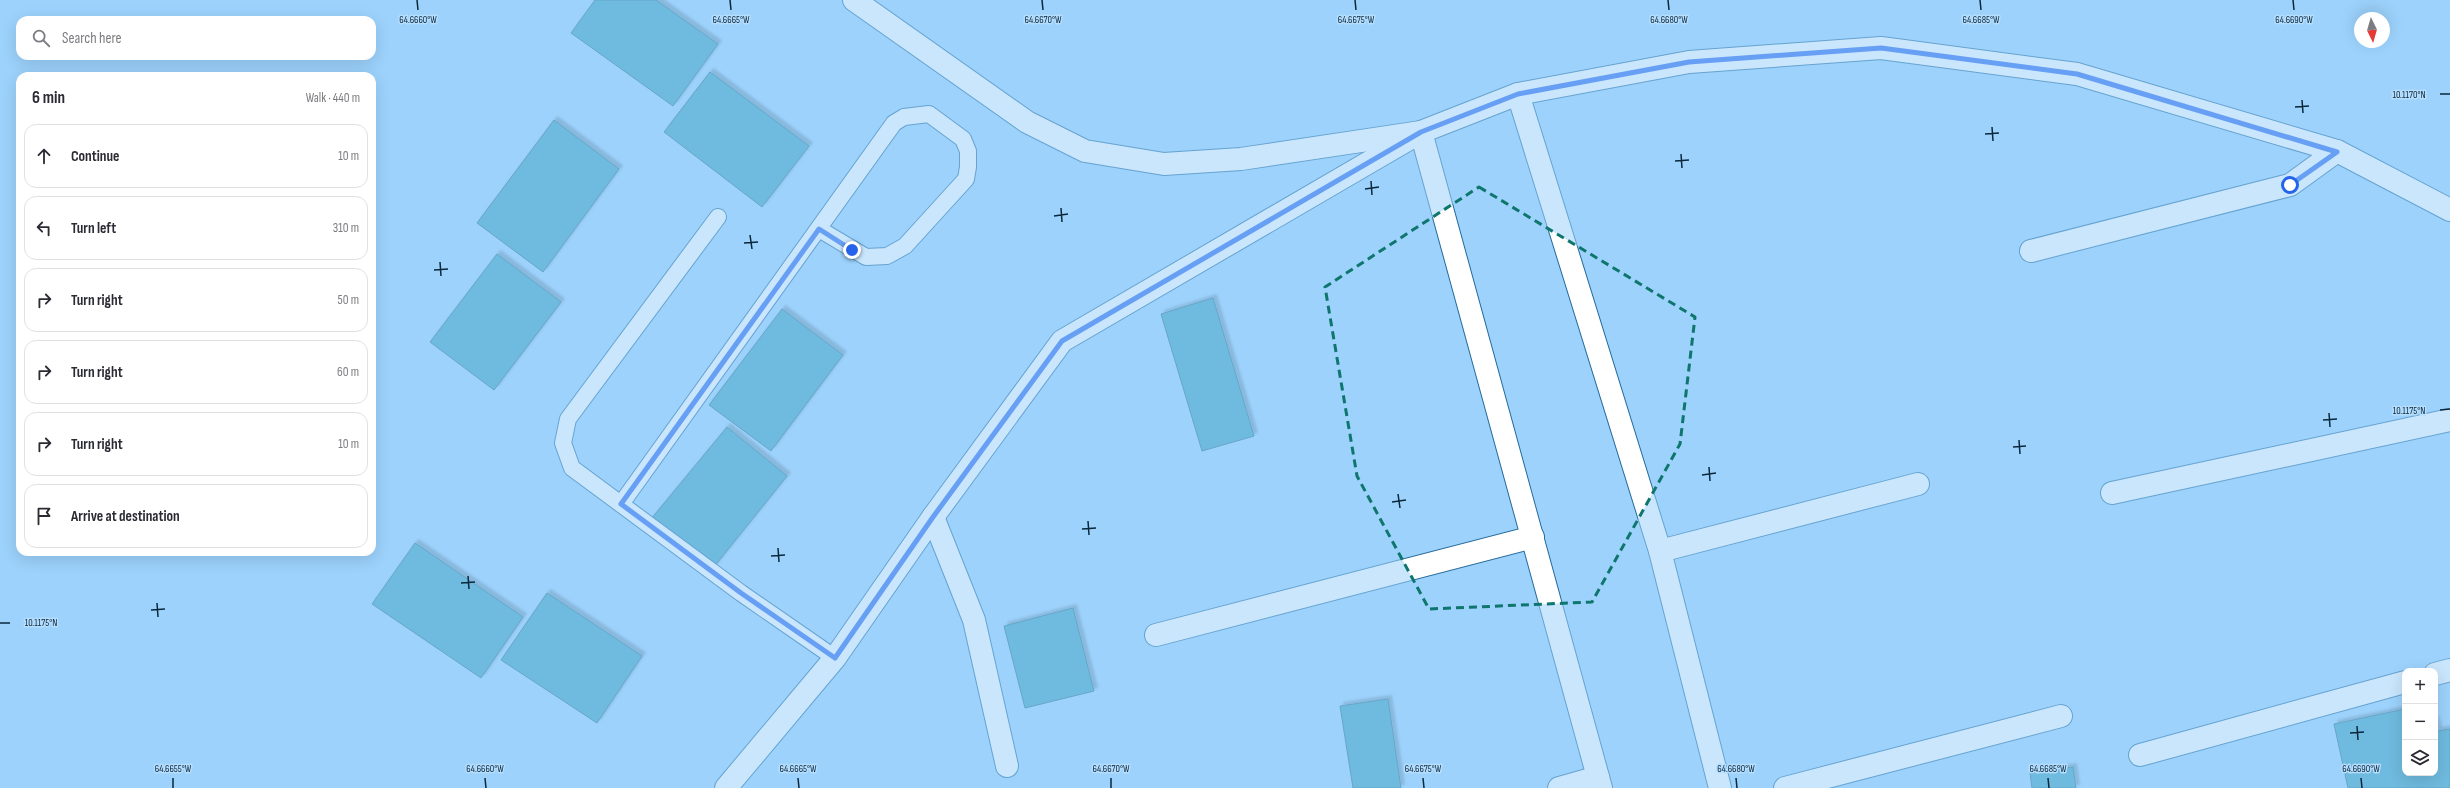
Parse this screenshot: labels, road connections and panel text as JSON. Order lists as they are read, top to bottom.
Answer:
{
  "north": "bottom",
  "page": {
    "search": "Search here",
    "heading": ["6 min", "Walk · 440 m"],
    "list": [
      ["Continue", "10 m"],
      ["Turn left", "310 m"],
      ["Turn right", "50 m"],
      ["Turn right", "60 m"],
      ["Turn right", "10 m"],
      "Arrive at destination"
    ],
    "map_buttons": ["+", "−"]
  },
  "coordinates": [
    "64.6660°W",
    "64.6665°W",
    "64.6670°W",
    "64.6675°W",
    "64.6680°W",
    "64.6685°W",
    "64.6690°W",
    "10.1170°N",
    "10.1175°N",
    "64.6655°W"
  ]
}
